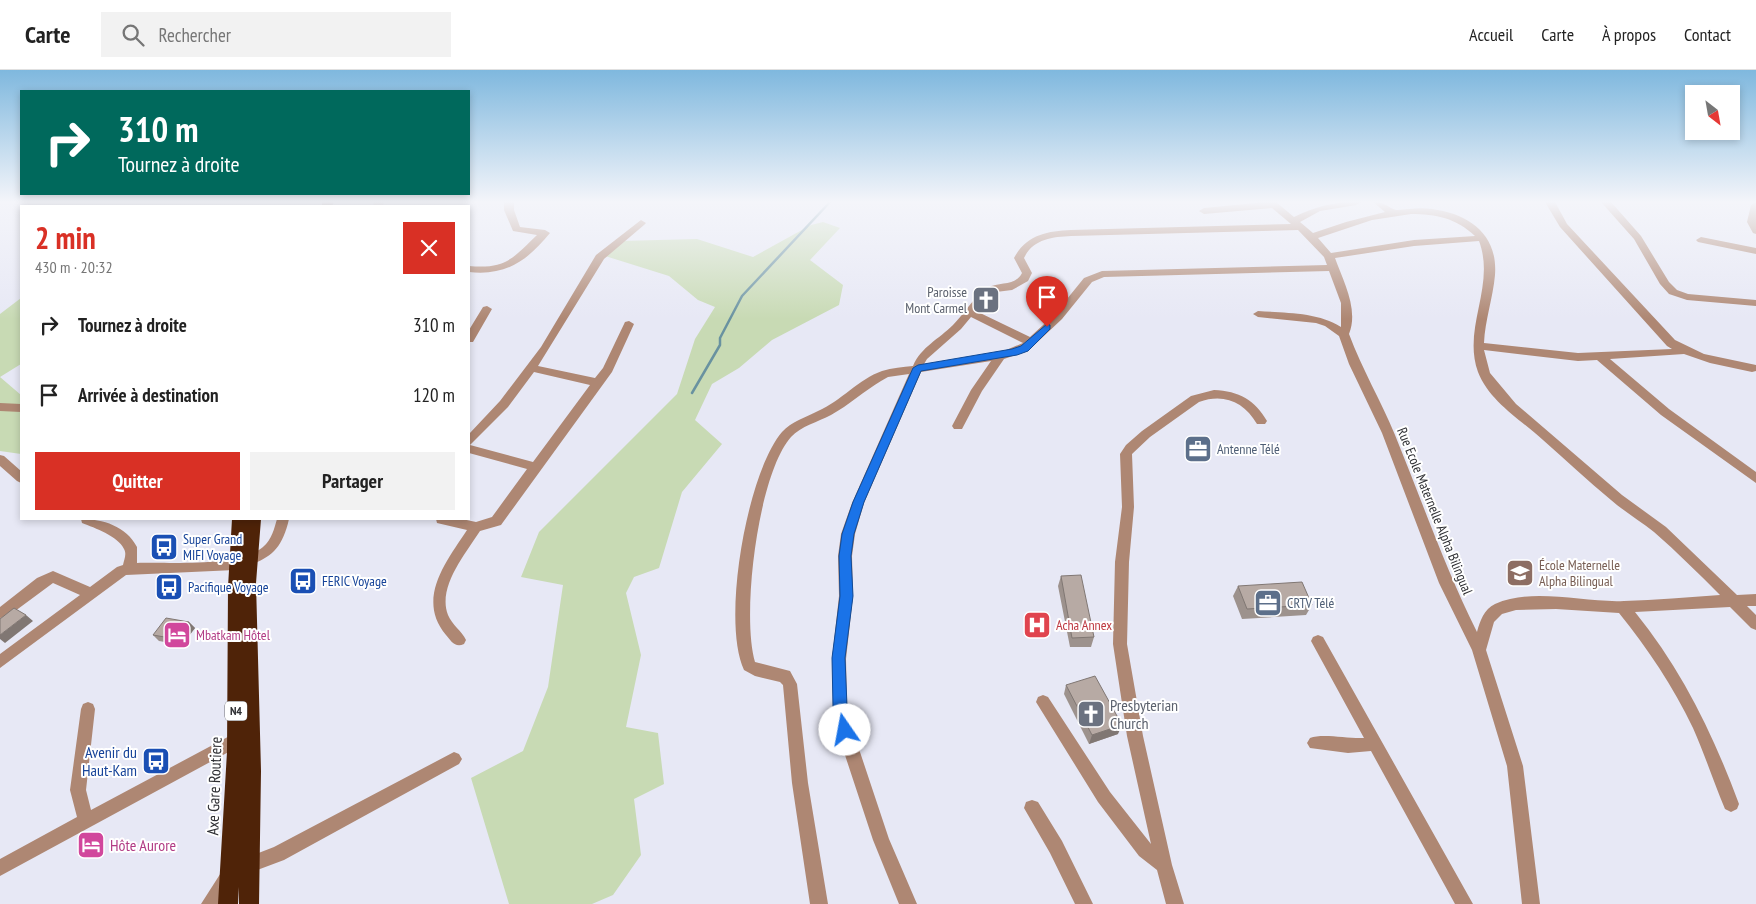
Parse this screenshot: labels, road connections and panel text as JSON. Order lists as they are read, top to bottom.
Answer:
{
  "streets": {
    "highway": ["N4", "Axe Gare Routiere"],
    "street": ["Rue Ecole Maternelle Alpha Bilingual"]
  },
  "places": {
    "church": ["Paroisse Mont Carmel", "Presbyterian Church"],
    "office": ["Antenne Télé", "CRTV Télé"],
    "bus stop": [
      "Super Grand MIFI Voyage",
      "FERIC Voyage",
      "Pacifique Voyage",
      "Avenir du Haut-Kam"
    ],
    "school or university": ["École Maternelle Alpha Bilingual"],
    "hospital": ["Acha Annex"],
    "hotel": ["Mbatkam Hôtel", "Hôte Aurore"]
  },
  "north": "bottom right",
  "page": {
    "header": "Carte",
    "search": "Rechercher",
    "nav": [
      "Accueil",
      "Carte",
      "À propos",
      "Contact"
    ],
    "turn": ["310 m", "Tournez à droite"],
    "heading": ["2 min", "430 m · 20:32"],
    "list": [
      {
        "name": "Tournez à droite",
        "value": "310 m"
      },
      {
        "name": "Arrivée à destination",
        "value": "120 m"
      }
    ],
    "buttons": ["Quitter", "Partager"]
  }
}
